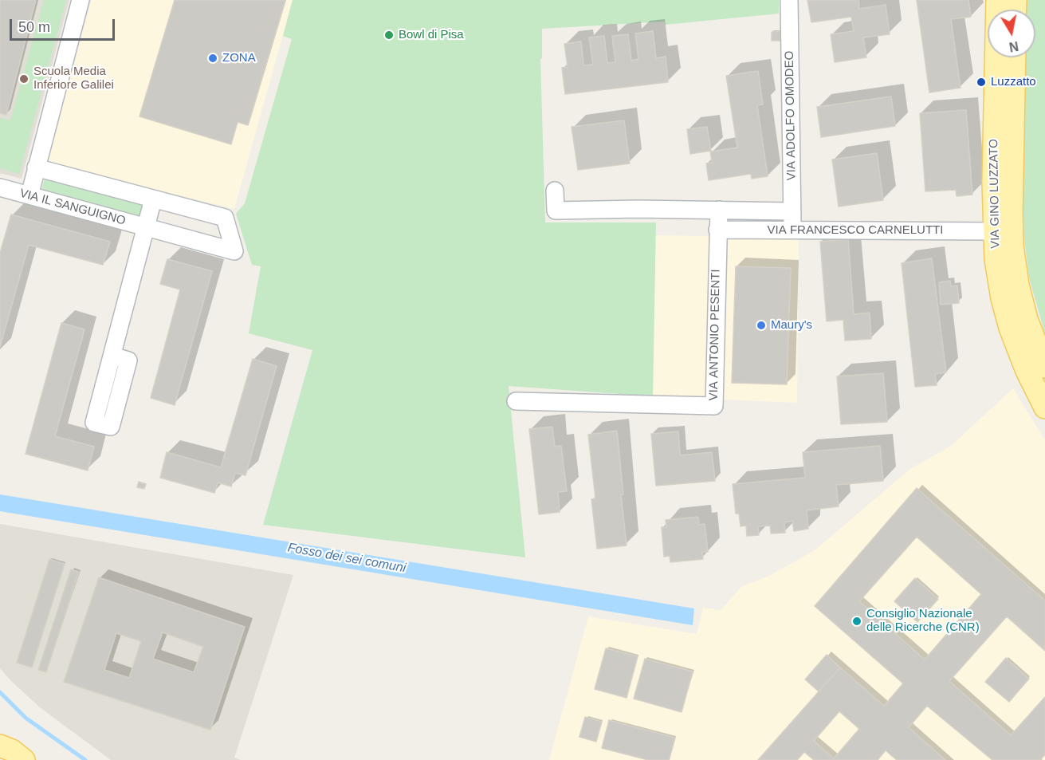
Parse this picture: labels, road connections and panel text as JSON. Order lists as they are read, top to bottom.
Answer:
{
  "streets": {
    "main road": ["VIA GINO LUZZATO"],
    "street": [
      "VIA ADOLFO OMODEO",
      "VIA IL SANGUIGNO",
      "VIA FRANCESCO CARNELUTTI",
      "VIA ANTONIO PESENTI"
    ]
  },
  "crossings": [
    ["VIA ADOLFO OMODEO", "VIA FRANCESCO CARNELUTTI"],
    ["VIA GINO LUZZATO", "VIA FRANCESCO CARNELUTTI"],
    ["VIA FRANCESCO CARNELUTTI", "VIA ANTONIO PESENTI"]
  ],
  "water": ["Fosso dei sei comuni"],
  "places": [
    "Bowl di Pisa",
    "ZONA",
    "Scuola Media Inferiore Galilei",
    "Luzzatto",
    "Maury's",
    "Consiglio Nazionale delle Ricerche (CNR)"
  ],
  "scale_bar": "50 m",
  "north": "bottom"
}
